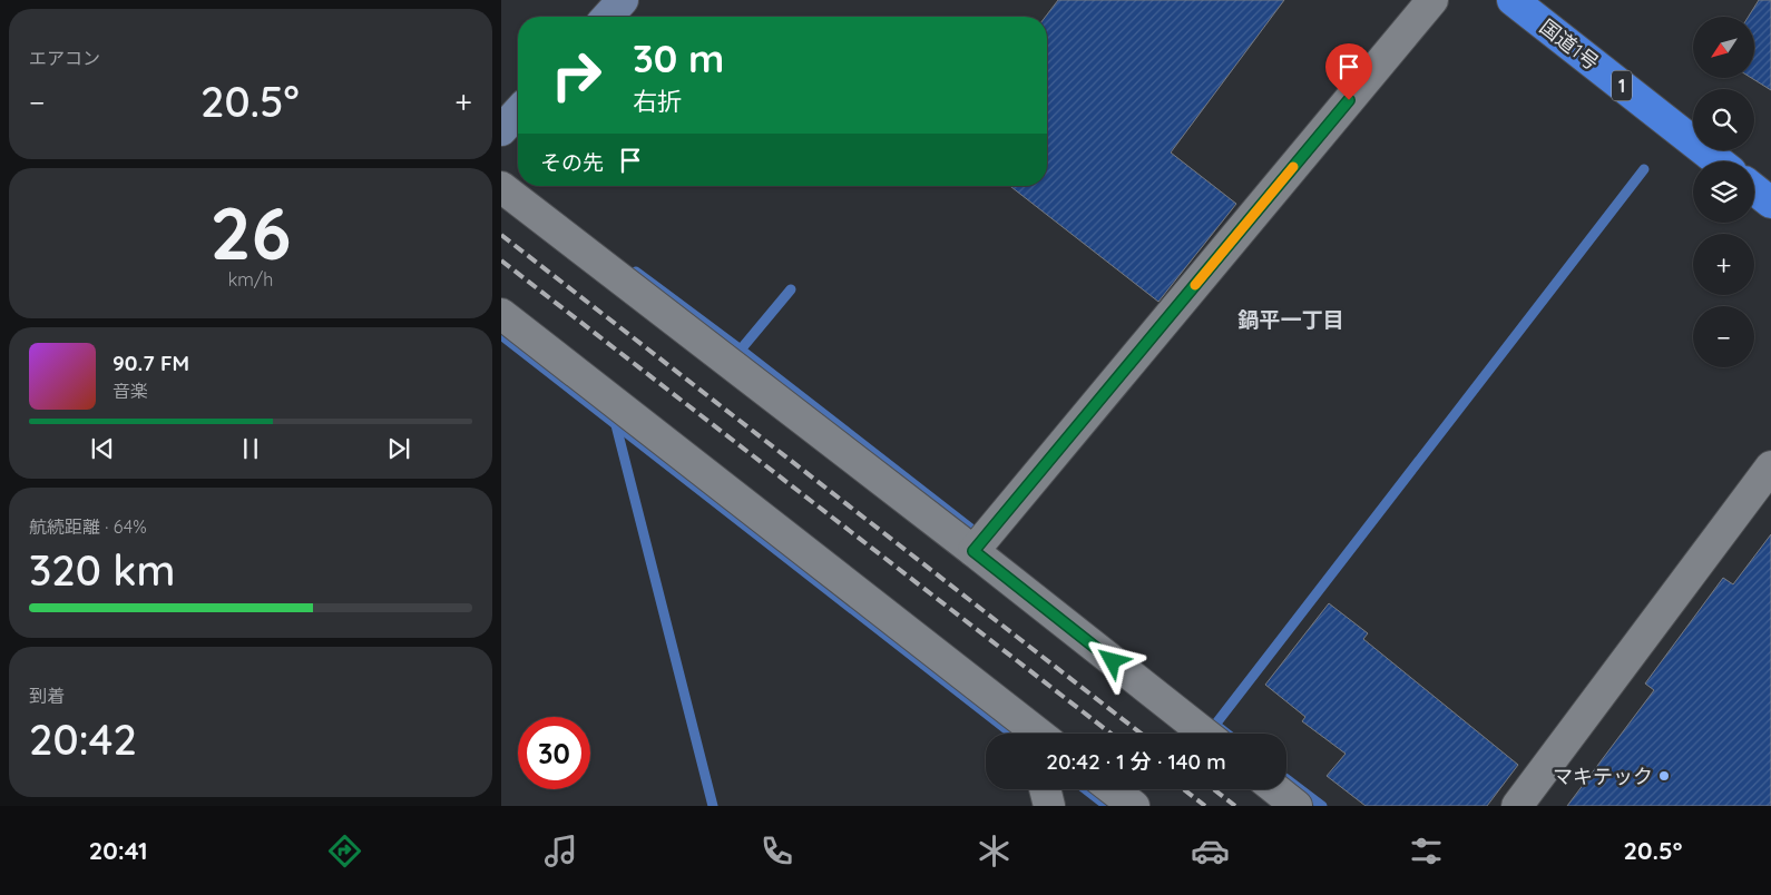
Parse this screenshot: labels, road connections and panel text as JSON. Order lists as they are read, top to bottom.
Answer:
{
  "streets": {
    "highway": ["国道1号", "1"]
  },
  "districts": ["鍋平一丁目"],
  "places": ["マキテック"],
  "north": "bottom left",
  "page": {
    "tile": [
      "エアコン",
      ["26", "km/h"],
      ["航続距離 · 64%", "320 km"],
      ["到着", "20:42"]
    ],
    "map_buttons": ["+", "−"],
    "turn": ["30 m", "右折"],
    "heat": ["−", "20.5°", "+"],
    "then": "その先",
    "song": ["90.7 FM", "音楽"],
    "limit": "30",
    "trip": "20:42 · 1 分 · 140 m",
    "tabs": ["20:41", "20.5°"]
  }
}
